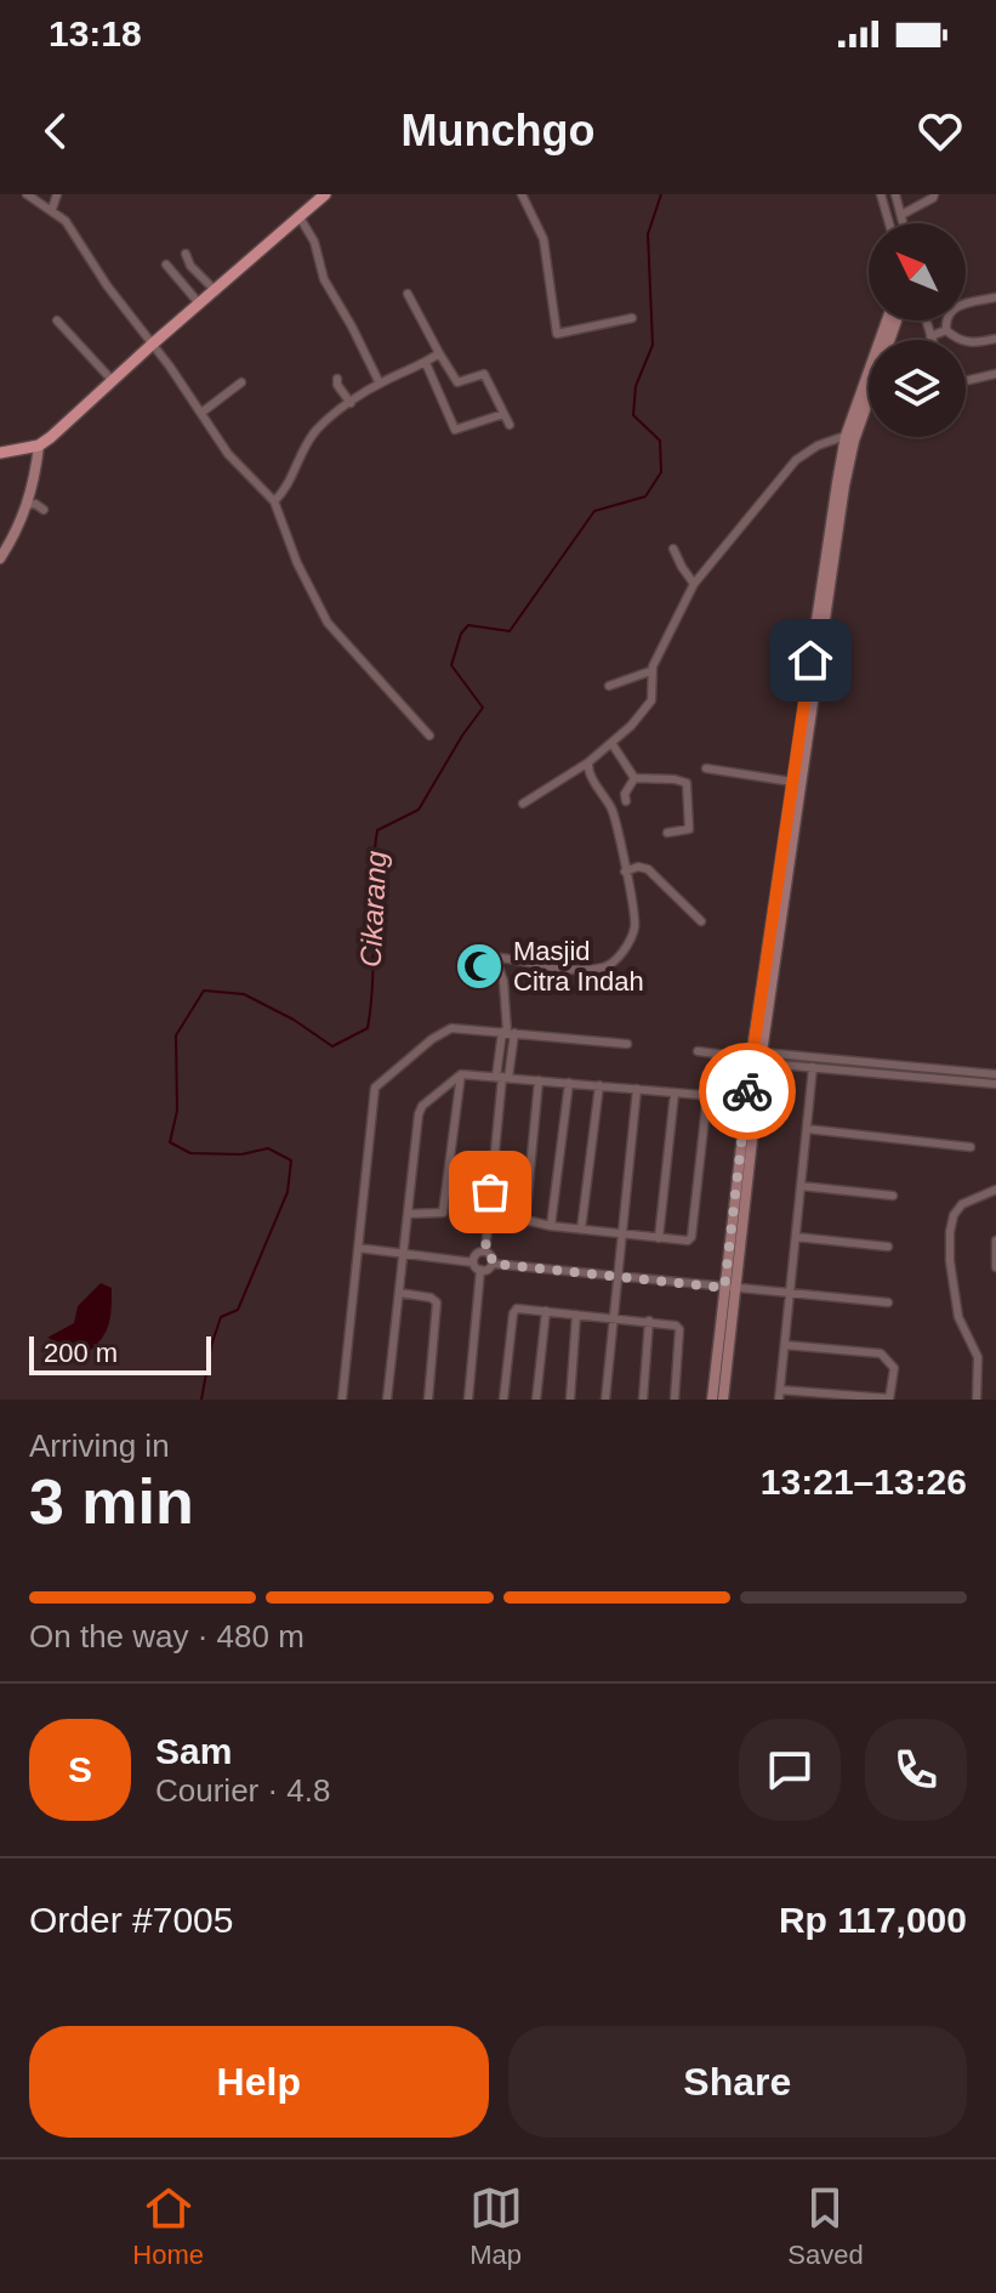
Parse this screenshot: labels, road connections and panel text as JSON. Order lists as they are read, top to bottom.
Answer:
{
  "water": ["Cikarang"],
  "places": {
    "mosque": ["Masjid Citra Indah"]
  },
  "scale_bar": "200 m",
  "north": "top left",
  "page": {
    "status": "13:18",
    "header": "Munchgo",
    "scale": "200 m",
    "heading": ["3 min", "Arriving in", "13:21–13:26"],
    "panel": [
      "Sam",
      "Courier · 4.8",
      "Order #7005",
      "Rp 117,000"
    ],
    "bar": "On the way · 480 m",
    "round": "S",
    "buttons": ["Help", "Share"],
    "tabs": ["Home", "Map", "Saved"]
  }
}
